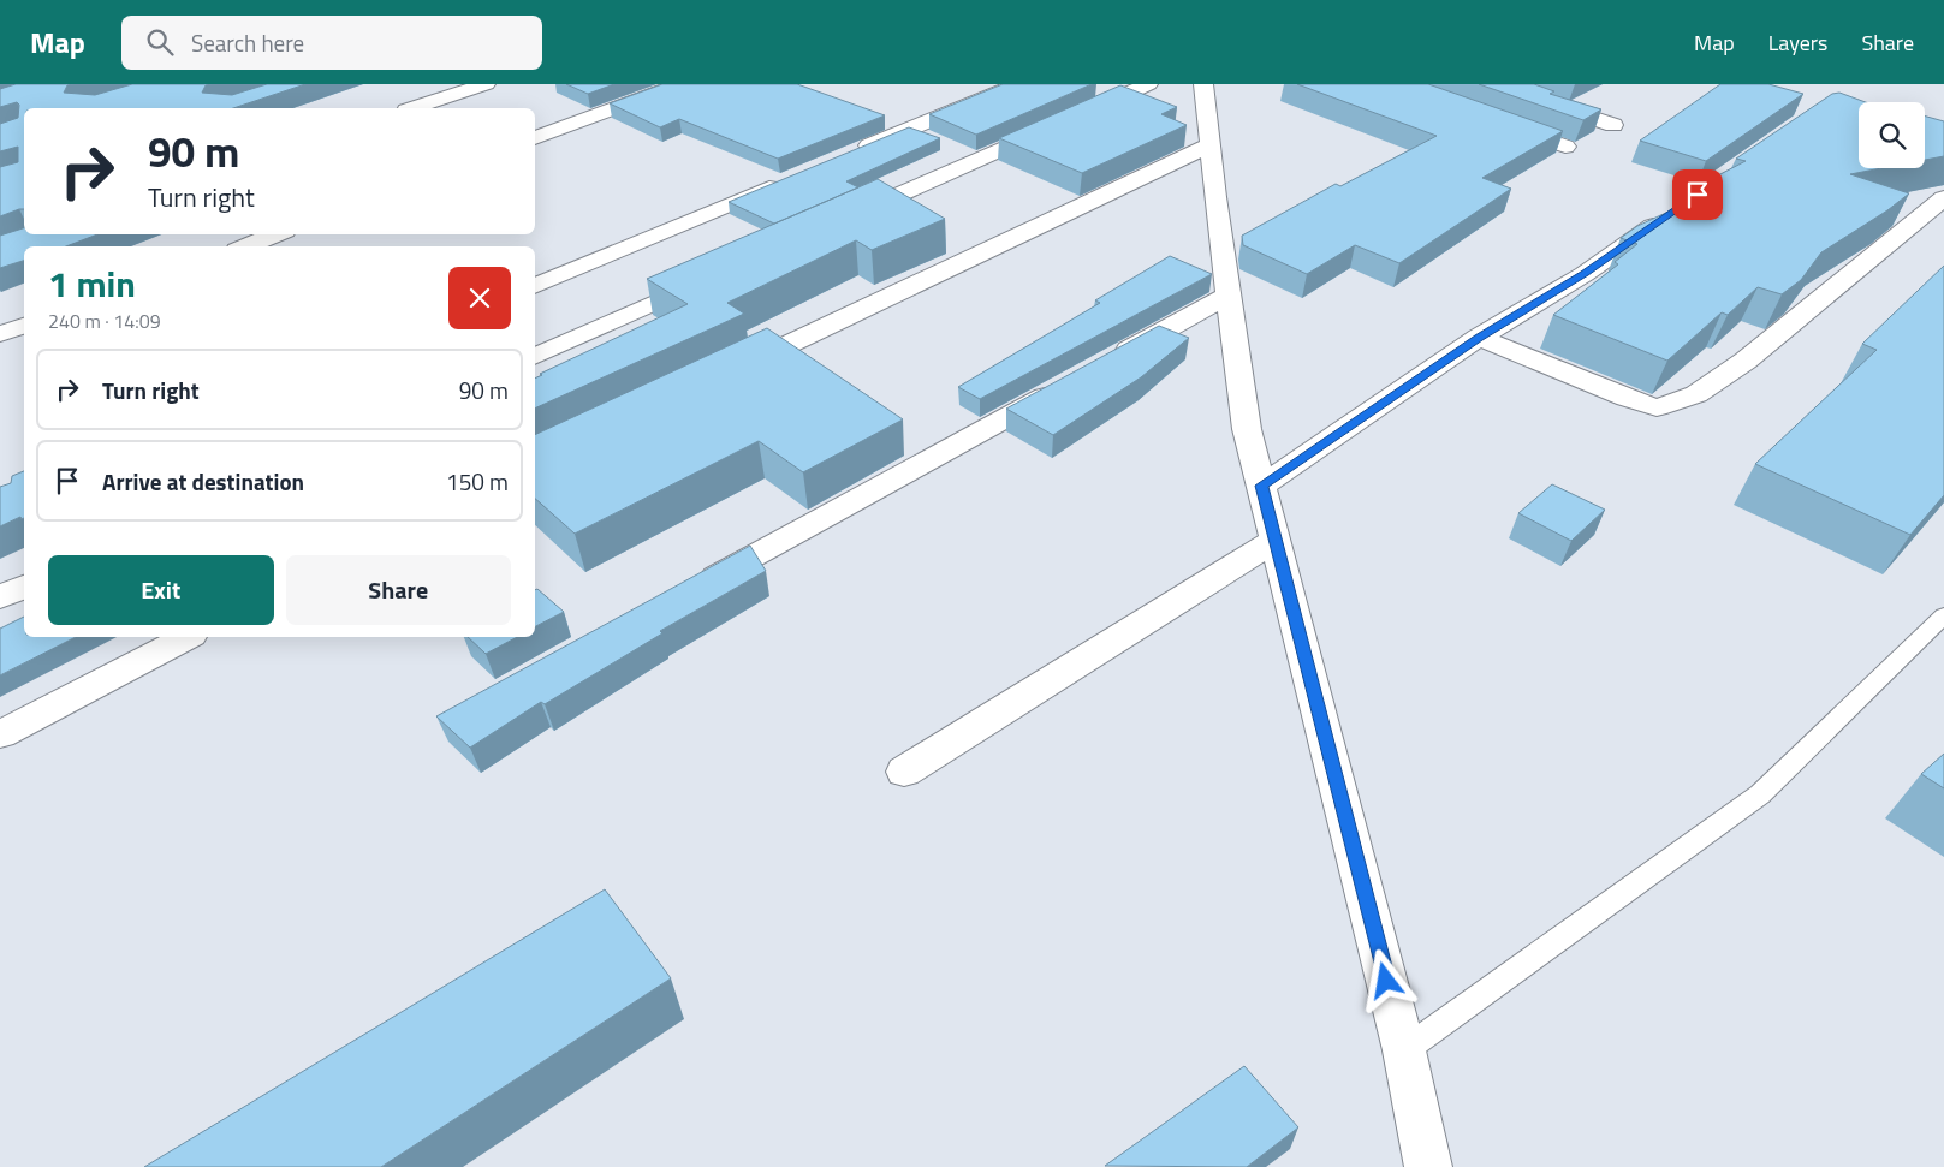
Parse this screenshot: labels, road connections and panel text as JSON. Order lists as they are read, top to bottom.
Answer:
{
  "page": {
    "header": "Map",
    "search": "Search here",
    "nav": ["Map", "Layers", "Share"],
    "turn": ["90 m", "Turn right"],
    "heading": ["1 min", "240 m · 14:09"],
    "list": [
      {
        "name": "Turn right",
        "value": "90 m"
      },
      {
        "name": "Arrive at destination",
        "value": "150 m"
      }
    ],
    "buttons": ["Exit", "Share"]
  }
}
